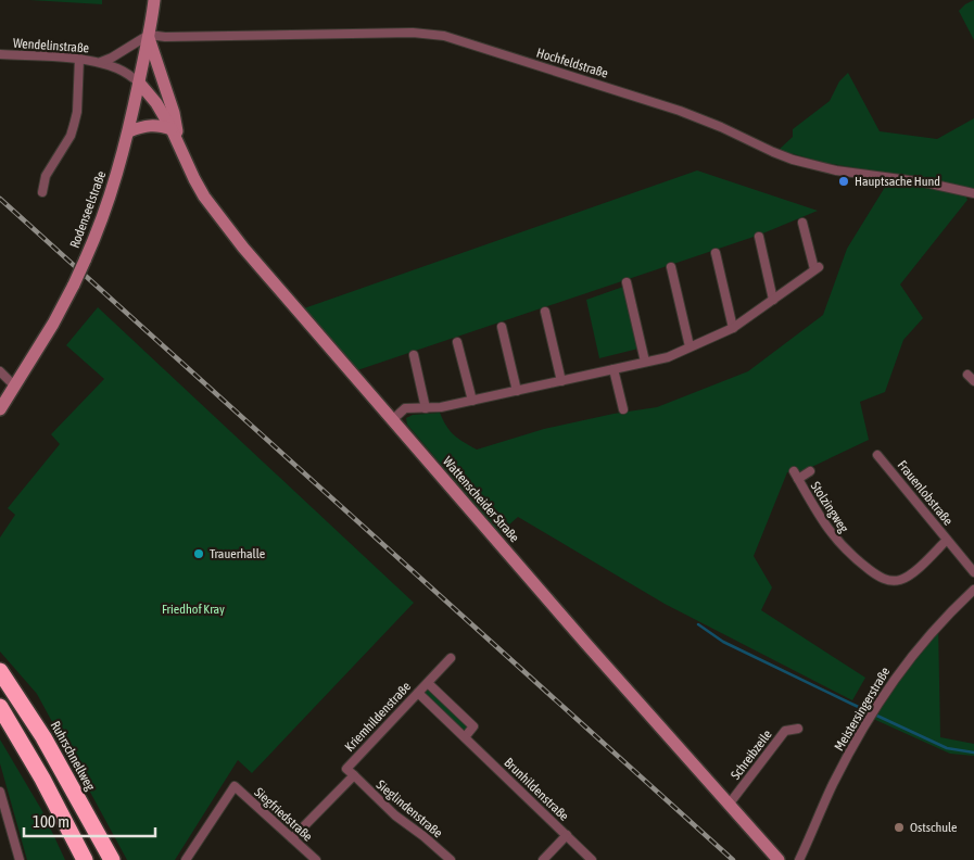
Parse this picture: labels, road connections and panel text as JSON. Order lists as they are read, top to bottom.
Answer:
{
  "streets": {
    "highway": ["Ruhrschnellweg"],
    "main road": ["Rodenseelstraße", "Wattenscheider Straße"],
    "street": [
      "Wendelinstraße",
      "Hochfeldstraße",
      "Frauenlobstraße",
      "Stolzingweg",
      "Meistersingerstraße",
      "Kriemhildenstraße",
      "Schreibzeile",
      "Brunhildenstraße",
      "Sieglindenstraße",
      "Siegfriedstraße"
    ]
  },
  "crossings": [
    ["Wendelinstraße", "Hochfeldstraße"],
    ["Wendelinstraße", "Rodenseelstraße"],
    ["Wendelinstraße", "Wattenscheider Straße"],
    ["Hochfeldstraße", "Rodenseelstraße"],
    ["Hochfeldstraße", "Wattenscheider Straße"],
    ["Rodenseelstraße", "Wattenscheider Straße"],
    ["Frauenlobstraße", "Stolzingweg"],
    ["Wattenscheider Straße", "Schreibzeile"],
    ["Kriemhildenstraße", "Brunhildenstraße"],
    ["Kriemhildenstraße", "Sieglindenstraße"]
  ],
  "parks": ["Friedhof Kray"],
  "places": ["Hauptsache Hund", "Trauerhalle", "Ostschule"],
  "scale_bar": "100 m"
}
